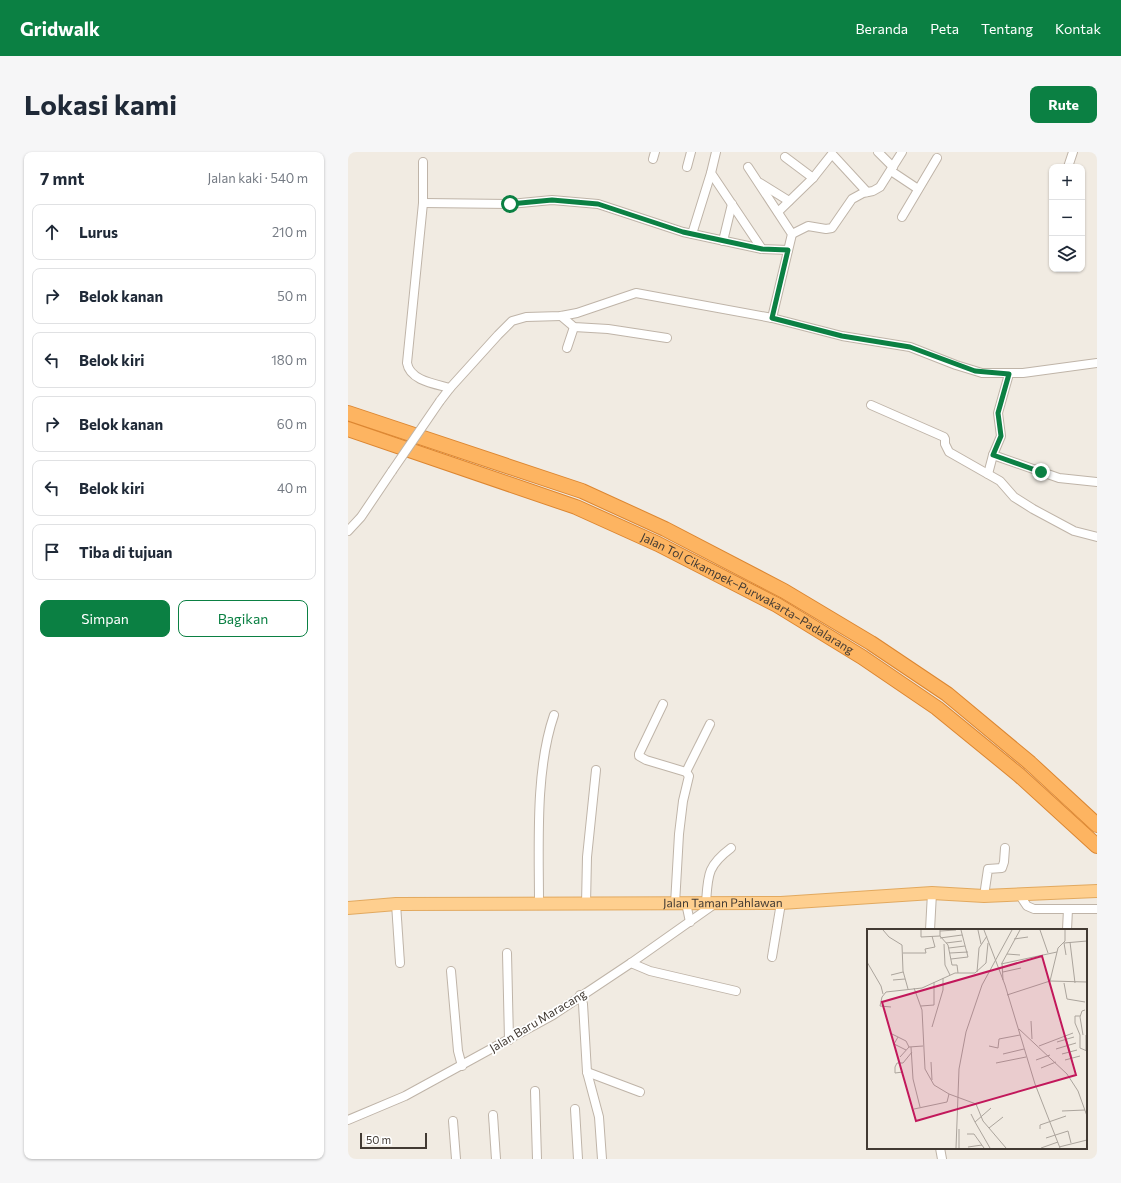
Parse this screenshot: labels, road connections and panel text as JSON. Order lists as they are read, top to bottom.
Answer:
{
  "streets": {
    "highway": ["Jalan Tol Cikampek–Purwakarta–Padalarang"],
    "main road": ["Jalan Taman Pahlawan"],
    "street": ["Jalan Baru Maracang"]
  },
  "crossings": [
    ["Jalan Taman Pahlawan", "Jalan Baru Maracang"]
  ],
  "scale_bar": "50 m",
  "page": {
    "header": "Gridwalk",
    "nav": [
      "Beranda",
      "Peta",
      "Tentang",
      "Kontak"
    ],
    "buttons": [
      "Rute",
      ["Simpan", "Bagikan"]
    ],
    "title": "Lokasi kami",
    "heading": ["7 mnt", "Jalan kaki · 540 m"],
    "map_buttons": ["+", "−"],
    "list": [
      ["Lurus", "210 m"],
      ["Belok kanan", "50 m"],
      ["Belok kiri", "180 m"],
      ["Belok kanan", "60 m"],
      ["Belok kiri", "40 m"],
      "Tiba di tujuan"
    ],
    "scale": "50 m"
  }
}
